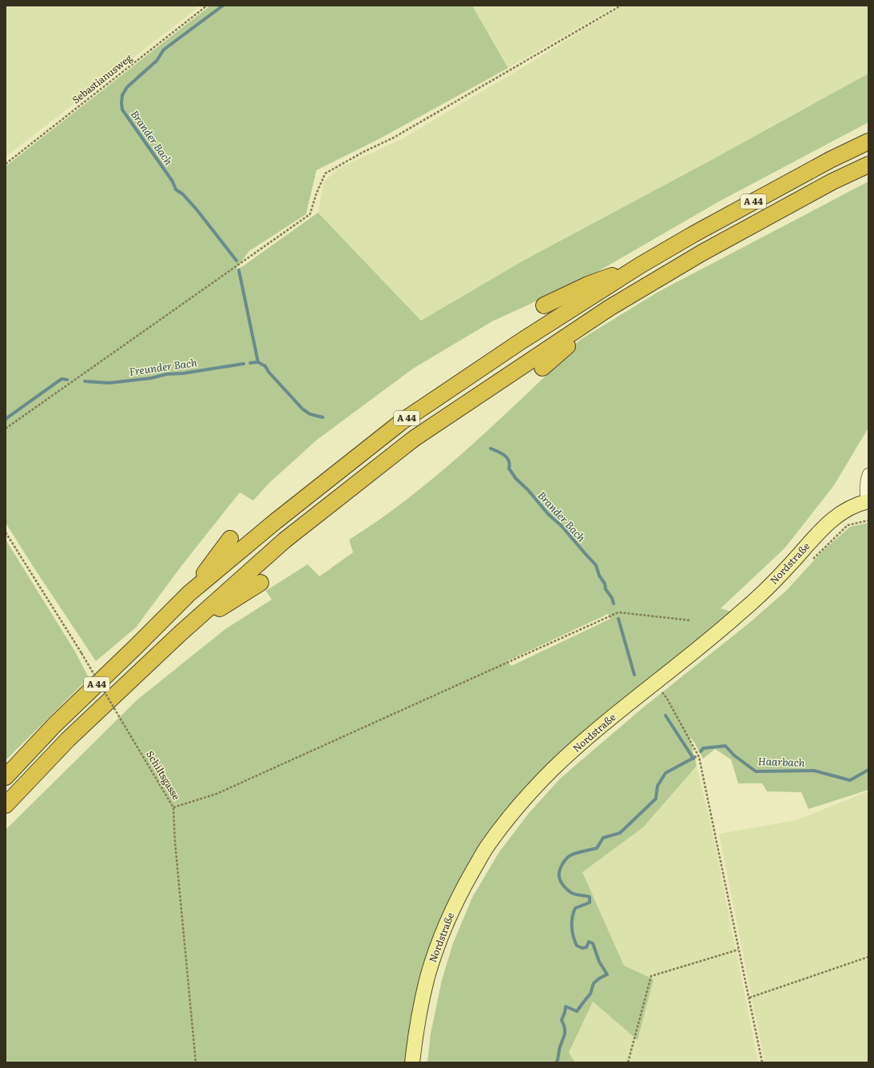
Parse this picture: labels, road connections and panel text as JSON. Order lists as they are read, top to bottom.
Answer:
{
  "streets": {
    "highway": ["A 44"],
    "main road": ["Nordstraße"],
    "path": ["Sebastianusweg", "Schiltsgasse"]
  },
  "water": ["Brander Bach", "Freunder Bach", "Haarbach"]
}
